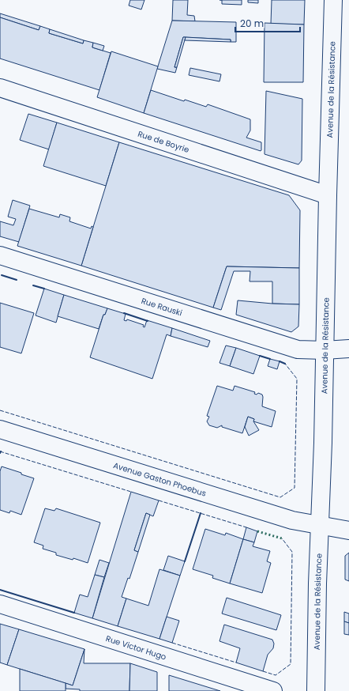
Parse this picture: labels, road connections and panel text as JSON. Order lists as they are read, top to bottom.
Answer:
{
  "streets": {
    "street": [
      "Avenue de la Résistance",
      "Rue de Boyrie",
      "Rue Rauski",
      "Avenue Gaston Phoebus",
      "Rue Victor Hugo"
    ]
  },
  "crossings": [
    ["Avenue de la Résistance", "Rue de Boyrie"],
    ["Avenue de la Résistance", "Rue Rauski"],
    ["Avenue de la Résistance", "Avenue Gaston Phoebus"]
  ],
  "scale_bar": "20 m"
}
